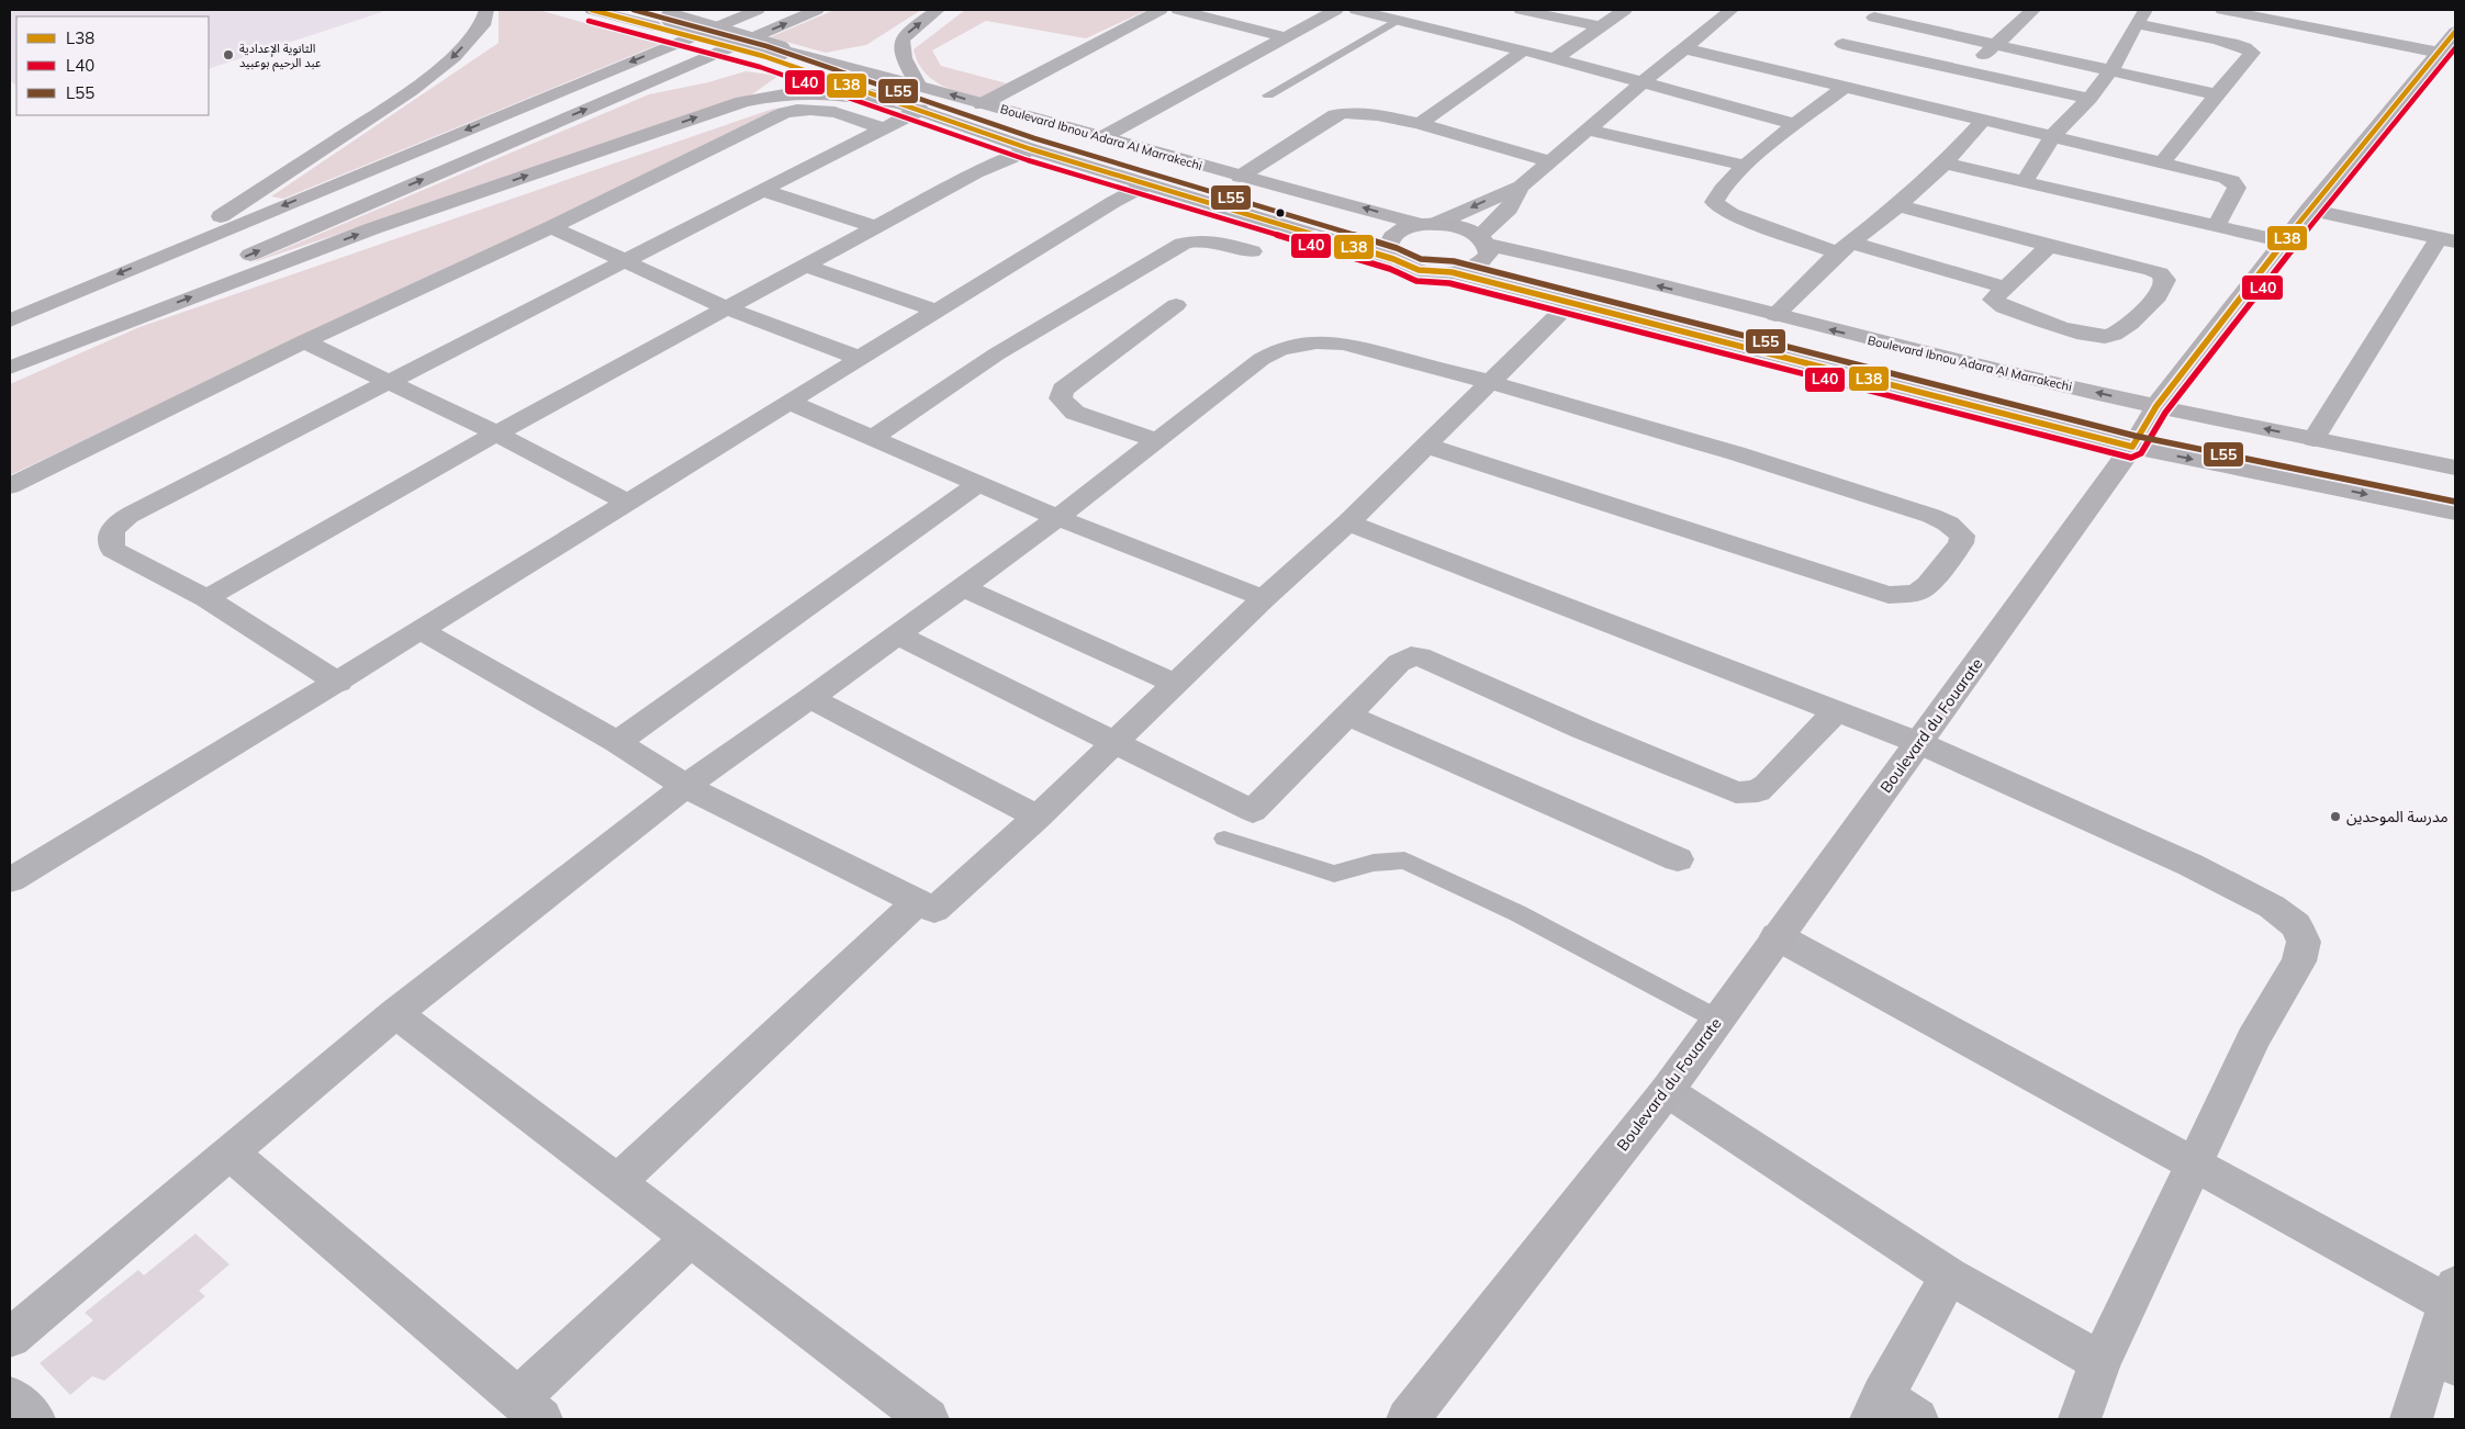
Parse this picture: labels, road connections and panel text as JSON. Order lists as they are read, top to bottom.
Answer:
{
  "streets": {
    "main road": ["Boulevard Ibnou Adara Al Marrakechi", "Boulevard du Fouarate"]
  },
  "crossings": [
    ["Boulevard Ibnou Adara Al Marrakechi", "Boulevard du Fouarate"]
  ],
  "places": ["الثانوية الإعدادية عبد الرحيم بوعبيد", "مدرسة الموحدين"],
  "lines": ["transit line L38", "transit line L55", "transit line L40"],
  "legend": ["L38", "L40", "L55"]
}
